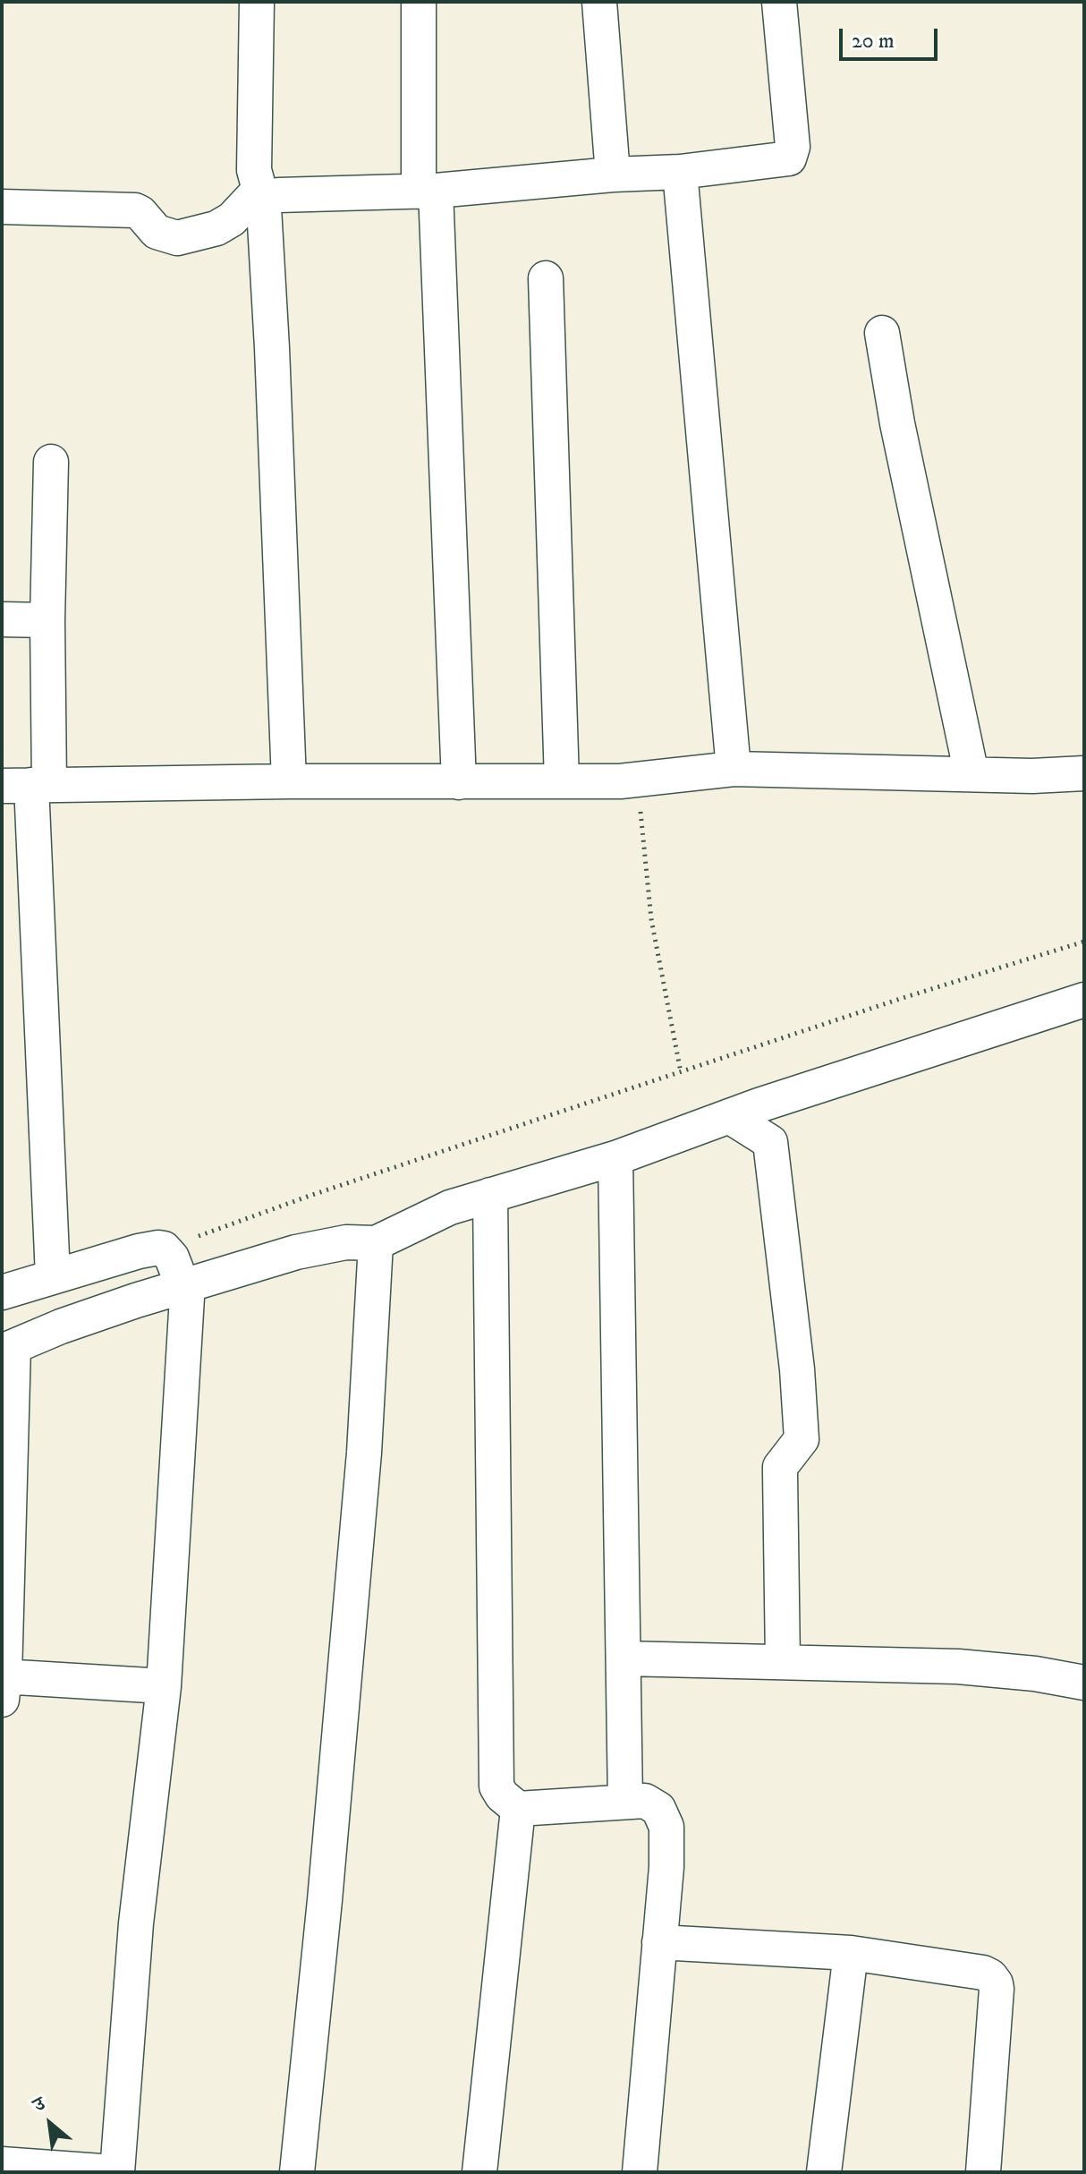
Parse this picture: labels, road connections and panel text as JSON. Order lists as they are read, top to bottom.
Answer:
{
  "scale_bar": "20 m",
  "north": "top left"
}
